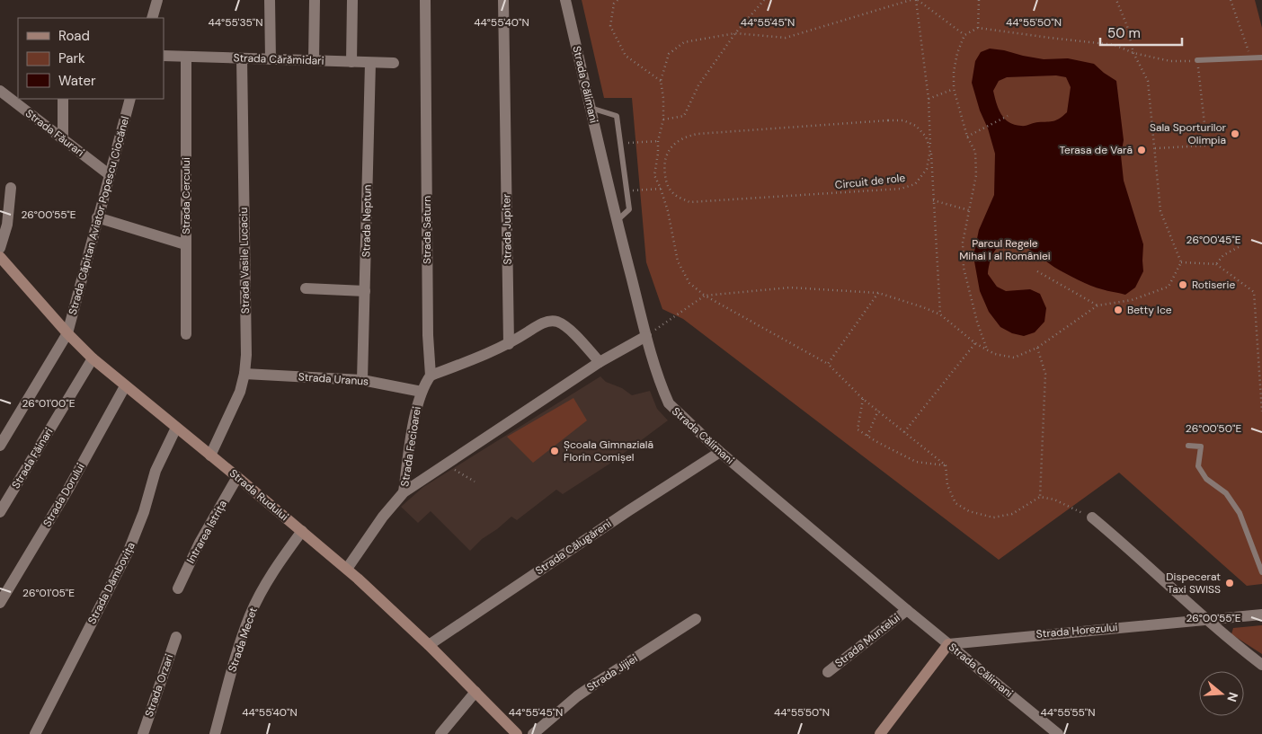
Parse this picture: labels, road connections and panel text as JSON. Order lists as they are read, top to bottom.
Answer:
{
  "streets": {
    "main road": ["Strada Rudului"],
    "street": [
      "Strada Cărămidari",
      "Strada Călimani",
      "Strada Făurari",
      "Strada Cercului",
      "Strada Căpitan Aviator Popescu Ciocănel",
      "Strada Neptun",
      "Strada Jupiter",
      "Strada Saturn",
      "Strada Vasile Lucaciu",
      "Strada Uranus",
      "Strada Fecioarei",
      "Strada Făinari",
      "Strada Dorului",
      "Intrarea Istrița",
      "Strada Călugăreni",
      "Strada Dâmbovița",
      "Strada Horezului",
      "Strada Mecet",
      "Strada Muntelui",
      "Strada Jijiei",
      "Strada Orzari"
    ],
    "path": ["Circuit de role"]
  },
  "crossings": [
    ["Strada Cărămidari", "Strada Cercului"],
    ["Strada Cărămidari", "Strada Neptun"],
    ["Strada Cărămidari", "Strada Vasile Lucaciu"],
    ["Strada Călimani", "Strada Călugăreni"],
    ["Strada Călimani", "Strada Horezului"],
    ["Strada Călimani", "Strada Muntelui"],
    ["Strada Făurari", "Strada Căpitan Aviator Popescu Ciocănel"],
    ["Strada Căpitan Aviator Popescu Ciocănel", "Strada Rudului"],
    ["Strada Neptun", "Strada Uranus"],
    ["Strada Saturn", "Strada Fecioarei"],
    ["Strada Vasile Lucaciu", "Strada Uranus"],
    ["Strada Vasile Lucaciu", "Strada Rudului"],
    ["Strada Uranus", "Strada Fecioarei"],
    ["Strada Făinari", "Strada Rudului"],
    ["Strada Dorului", "Strada Rudului"],
    ["Strada Rudului", "Intrarea Istrița"],
    ["Strada Rudului", "Strada Călugăreni"],
    ["Strada Rudului", "Strada Dâmbovița"],
    ["Strada Rudului", "Strada Mecet"]
  ],
  "parks": ["Parcul Regele Mihai I al României"],
  "places": [
    "Sala Sporturilor Olimpia",
    "Terasa de Vară",
    "Rotiserie",
    "Betty Ice",
    "Școala Gimnazială Florin Comișel",
    "Dispecerat Taxi SWISS"
  ],
  "legend": ["Road", "Park", "Water"],
  "scale_bar": "50 m",
  "north": "right",
  "coordinates": [
    "44°55'35\"N",
    "44°55'40\"N",
    "44°55'45\"N",
    "44°55'50\"N",
    "26°00'55\"E",
    "26°00'45\"E",
    "26°01'00\"E",
    "26°00'50\"E",
    "26°01'05\"E",
    "44°55'55\"N"
  ]
}
